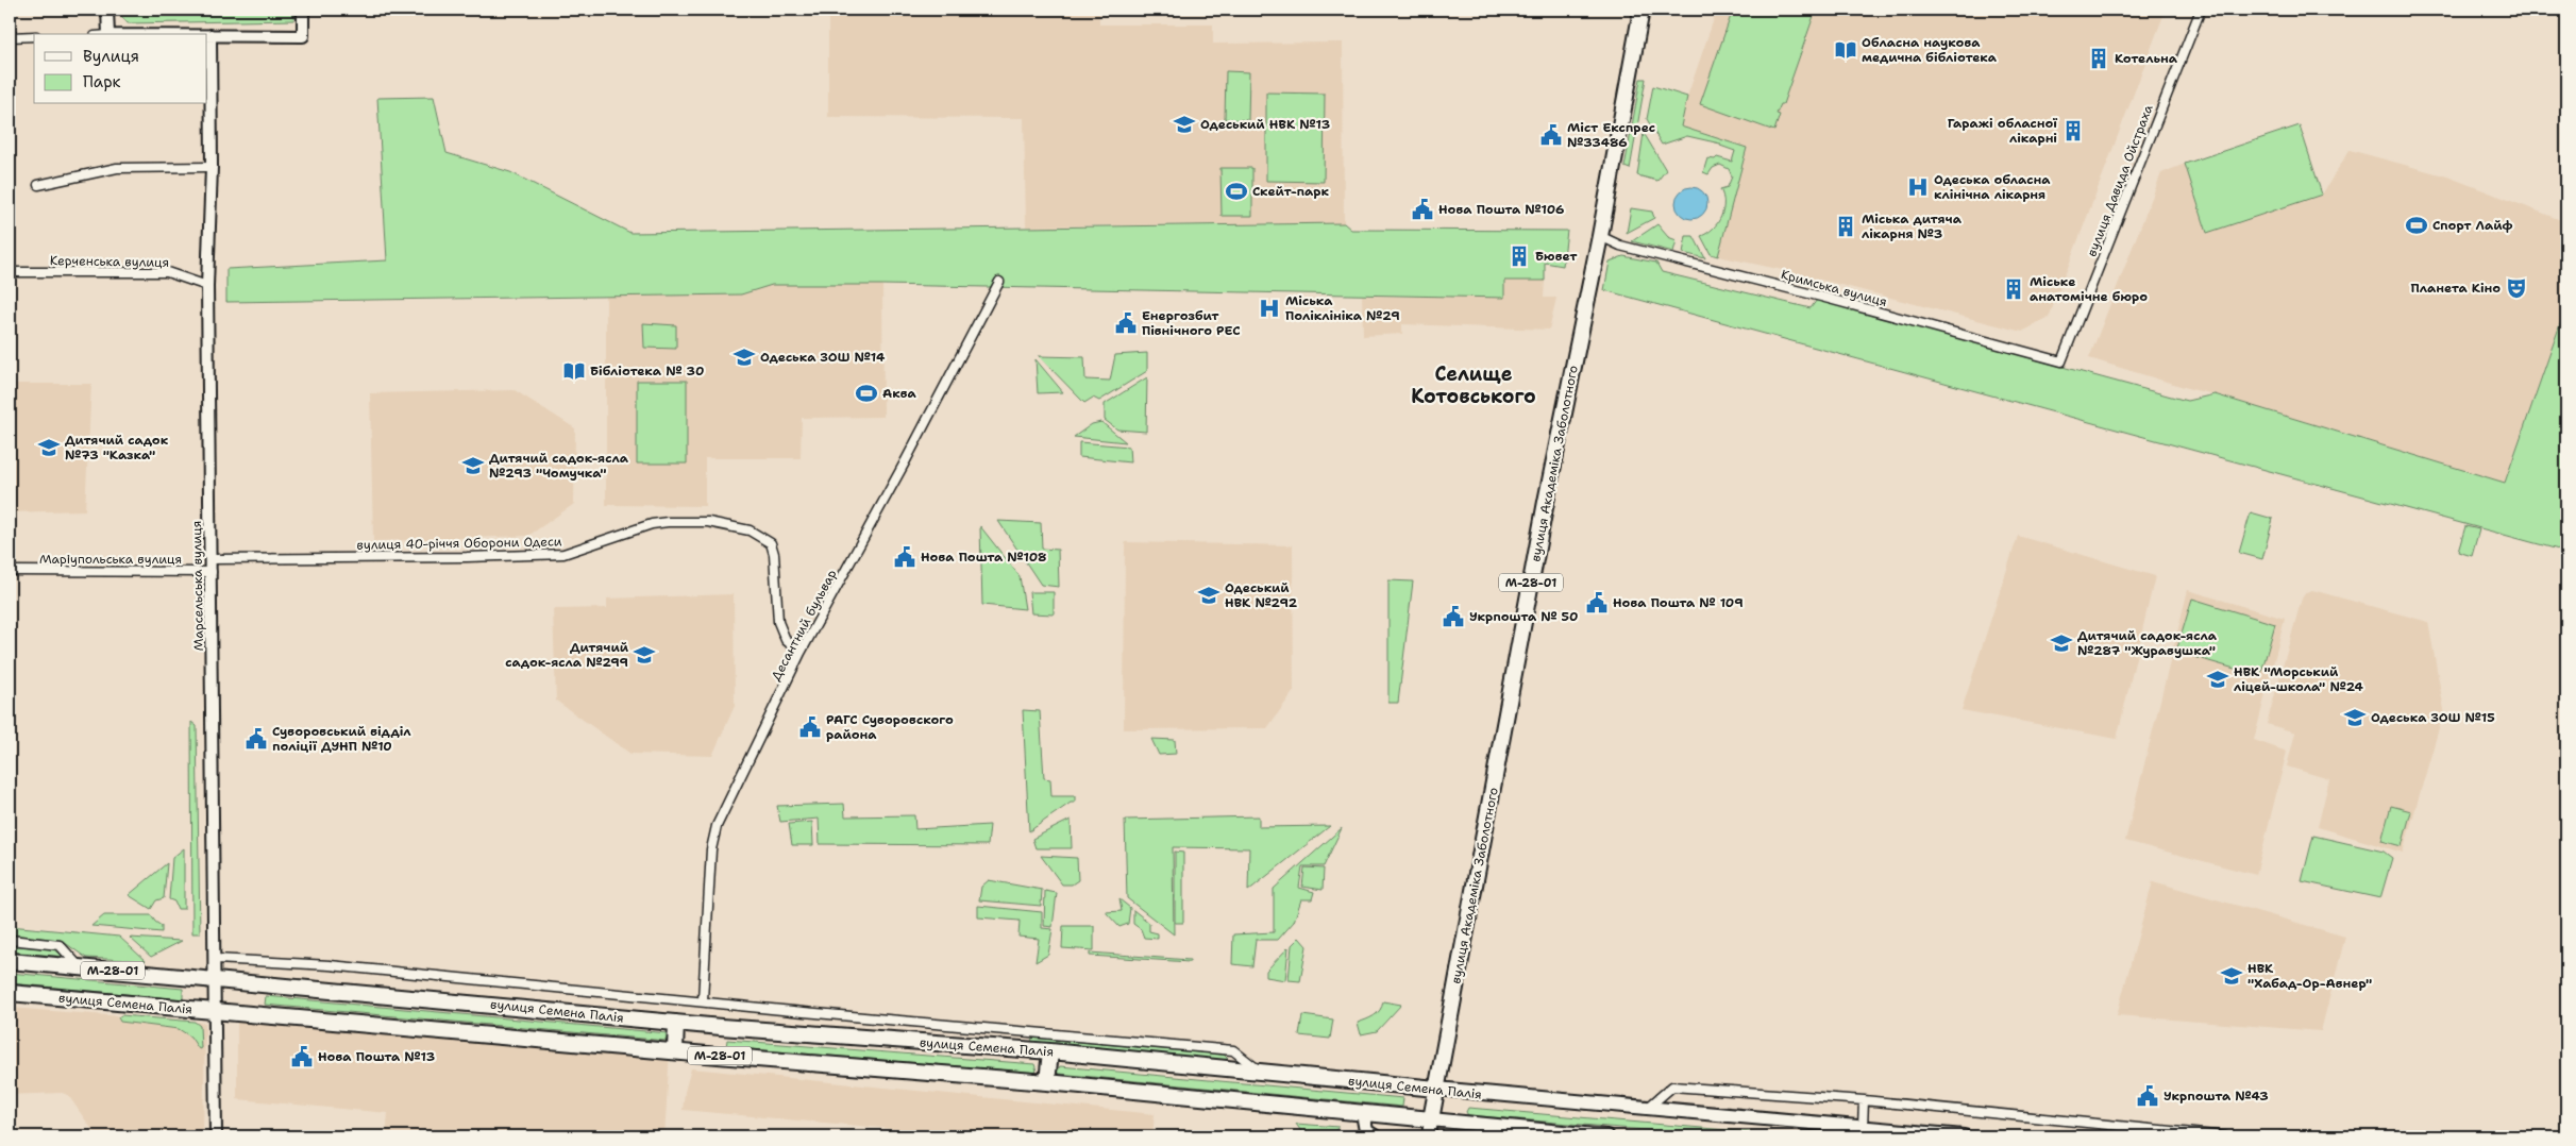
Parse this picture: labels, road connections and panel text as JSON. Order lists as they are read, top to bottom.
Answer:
{
  "streets": {
    "highway": ["вулиця Академіка Заболотного", "М-28-01", "вулиця Семена Палія"],
    "street": [
      "вулиця Давида Ойстраха",
      "Керченська вулиця",
      "Кримська вулиця",
      "вулиця 40-річчя Оборони Одеси",
      "Маріупольська вулиця",
      "Марсельська вулиця",
      "Десантний бульвар"
    ]
  },
  "crossings": [
    ["вулиця Давида Ойстраха", "Кримська вулиця"],
    ["Керченська вулиця", "Марсельська вулиця"],
    ["Кримська вулиця", "вулиця Академіка Заболотного"],
    ["вулиця Академіка Заболотного", "вулиця Семена Палія"],
    ["вулиця 40-річчя Оборони Одеси", "Марсельська вулиця"],
    ["вулиця 40-річчя Оборони Одеси", "Десантний бульвар"],
    ["Маріупольська вулиця", "Марсельська вулиця"],
    ["Марсельська вулиця", "вулиця Семена Палія"]
  ],
  "districts": ["Селище Котовського"],
  "places": {
    "library": ["Обласна наукова медична бібліотека", "Бібліотека № 30"],
    "building": [
      "Котельна",
      "Гаражі обласної лікарні",
      "Міська дитяча лікарня №3",
      "Бювет",
      "Міське анатомічне бюро"
    ],
    "school or university": [
      "Одеський НВК №13",
      "Одеська ЗОШ №14",
      "Дитячий садок №73 \"Казка\"",
      "Дитячий садок-ясла №293 \"Чомучка\"",
      "Одеський НВК №292",
      "Дитячий садок-ясла №287 \"Журавушка\"",
      "Дитячий садок-ясла №299",
      "НВК \"Морський ліцей-школа\" №24",
      "Одеська ЗОШ №15",
      "НВК \"Хабад-Ор-Авнер\""
    ],
    "public building": [
      "Міст Експрес №33486",
      "Нова Пошта №106",
      "Енергозбит Північного РЕС",
      "Нова Пошта №108",
      "Нова Пошта № 109",
      "Укрпошта № 50",
      "РАГС Суворовского района",
      "Суворовський відділ поліції ДУНП №10",
      "Нова Пошта №13",
      "Укрпошта №43"
    ],
    "hospital": ["Одеська обласна клінічна лікарня", "Міська Поліклініка №29"],
    "sports": ["Скейт-парк", "Спорт Лайф", "Аква"],
    "theatre": ["Планета Кіно"]
  },
  "legend": ["Вулиця", "Парк"]
}
